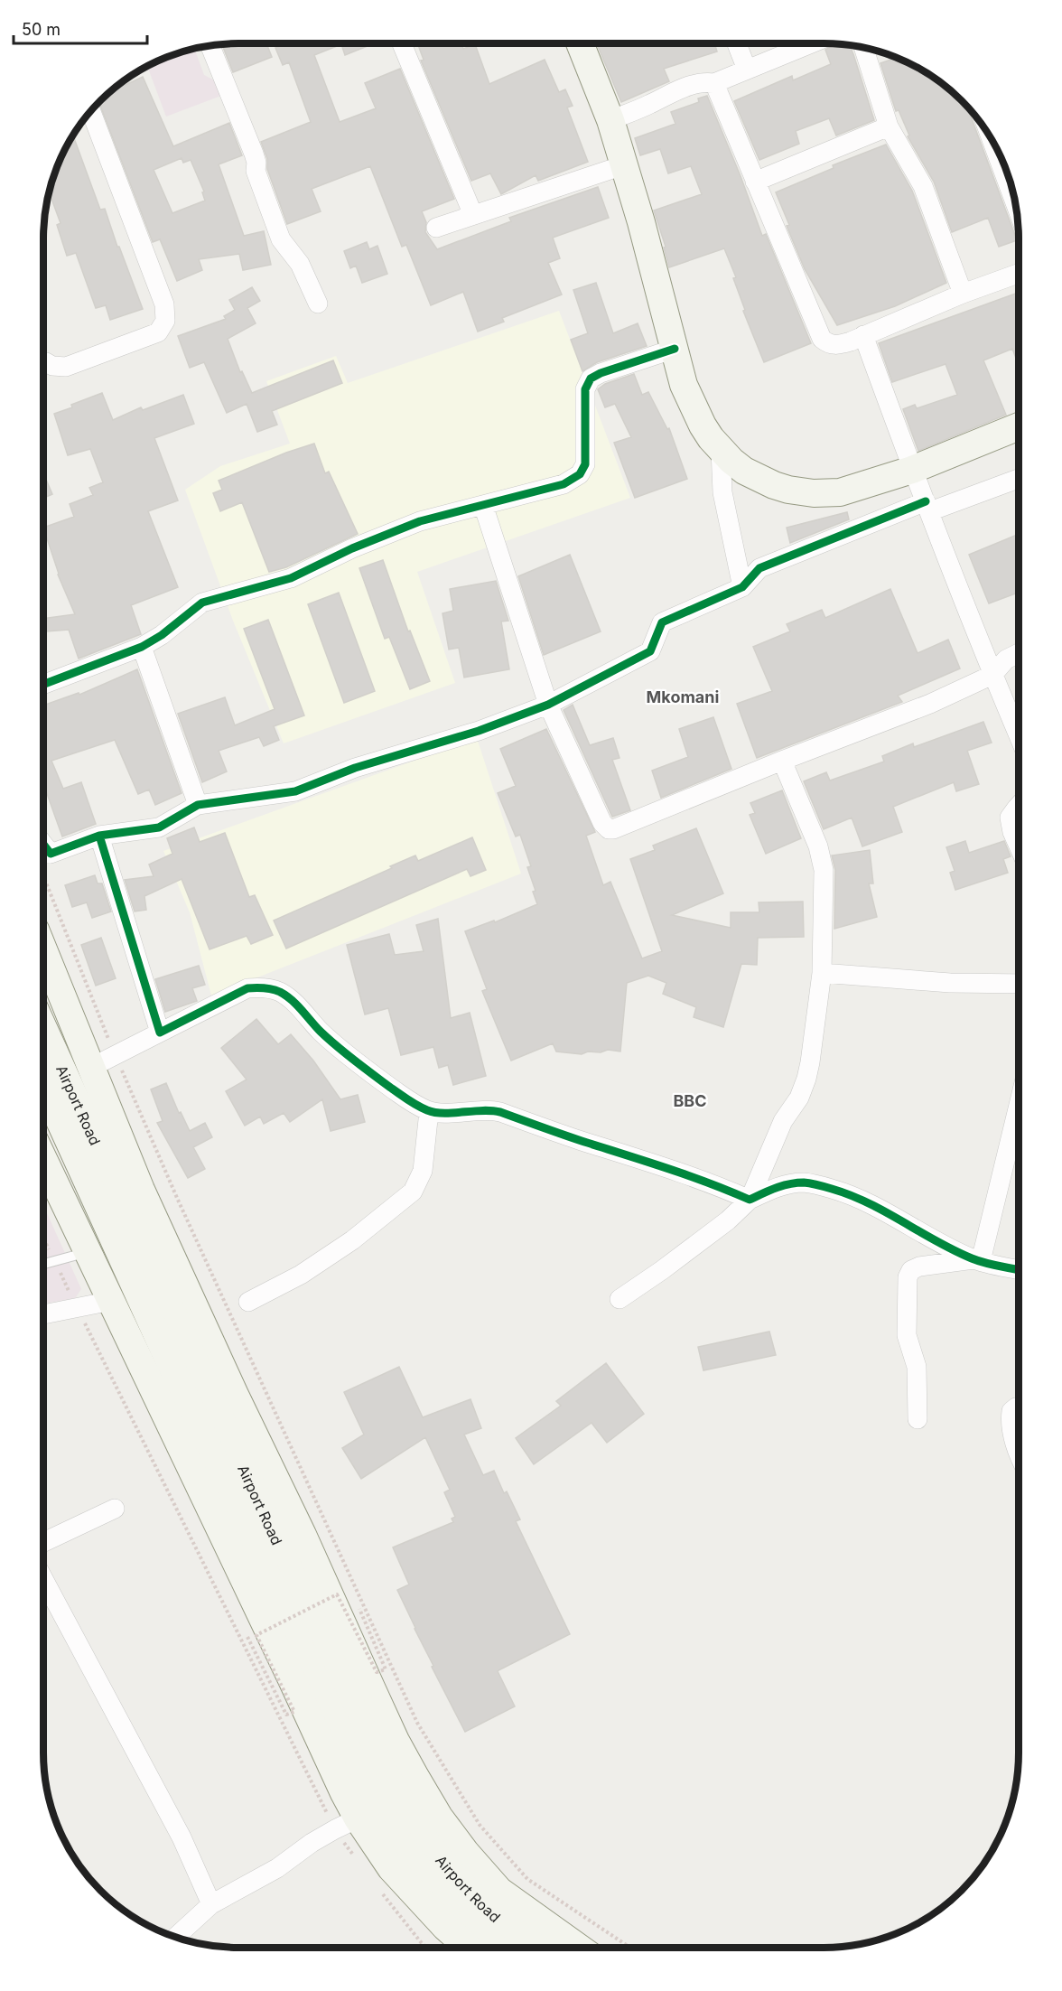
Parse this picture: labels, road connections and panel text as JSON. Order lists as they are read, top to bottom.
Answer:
{
  "streets": {
    "main road": ["Airport Road"]
  },
  "districts": ["Mkomani", "BBC"],
  "scale_bar": "50 m"
}
